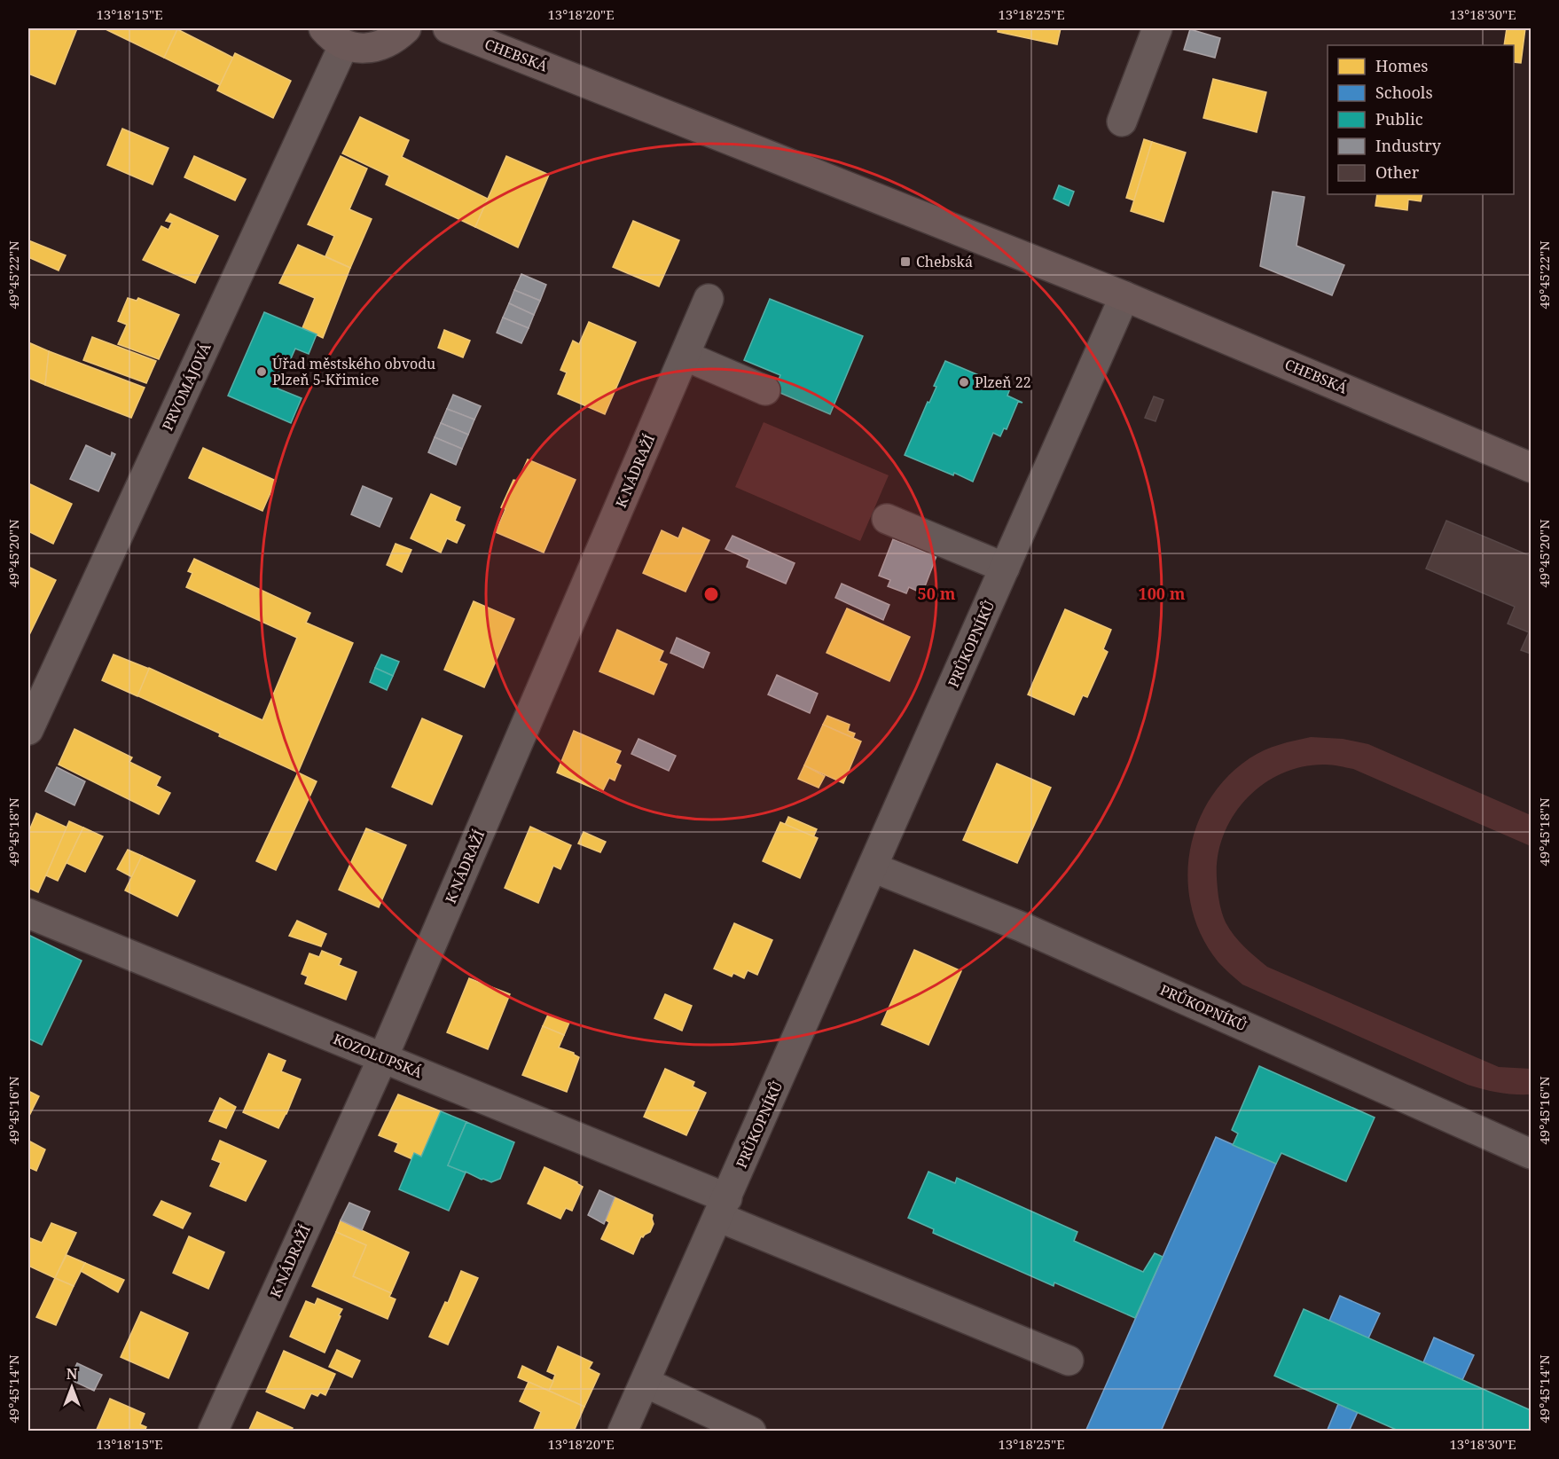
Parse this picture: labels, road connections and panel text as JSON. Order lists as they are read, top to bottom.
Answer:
{
  "streets": {
    "main road": ["CHEBSKÁ"],
    "street": [
      "PRVOMÁJOVÁ",
      "K NÁDRAŽÍ",
      "PRŮKOPNÍKŮ",
      "KOZOLUPSKÁ"
    ]
  },
  "crossings": [
    ["CHEBSKÁ", "PRŮKOPNÍKŮ"],
    ["K NÁDRAŽÍ", "KOZOLUPSKÁ"],
    ["PRŮKOPNÍKŮ", "KOZOLUPSKÁ"]
  ],
  "places": {
    "transit": ["Chebská"],
    "other": ["Úřad městského obvodu Plzeň 5-Křimice", "Plzeň 22"]
  },
  "legend": [
    "Homes",
    "Schools",
    "Public",
    "Industry",
    "Other"
  ],
  "north": "top",
  "coordinates": [
    "13°18'15\"E",
    "13°18'20\"E",
    "13°18'25\"E",
    "13°18'30\"E",
    "49°45'22\"N",
    "49°45'20\"N",
    "49°45'18\"N",
    "49°45'16\"N",
    "49°45'14\"N"
  ],
  "rings": ["50 m", "100 m"]
}
